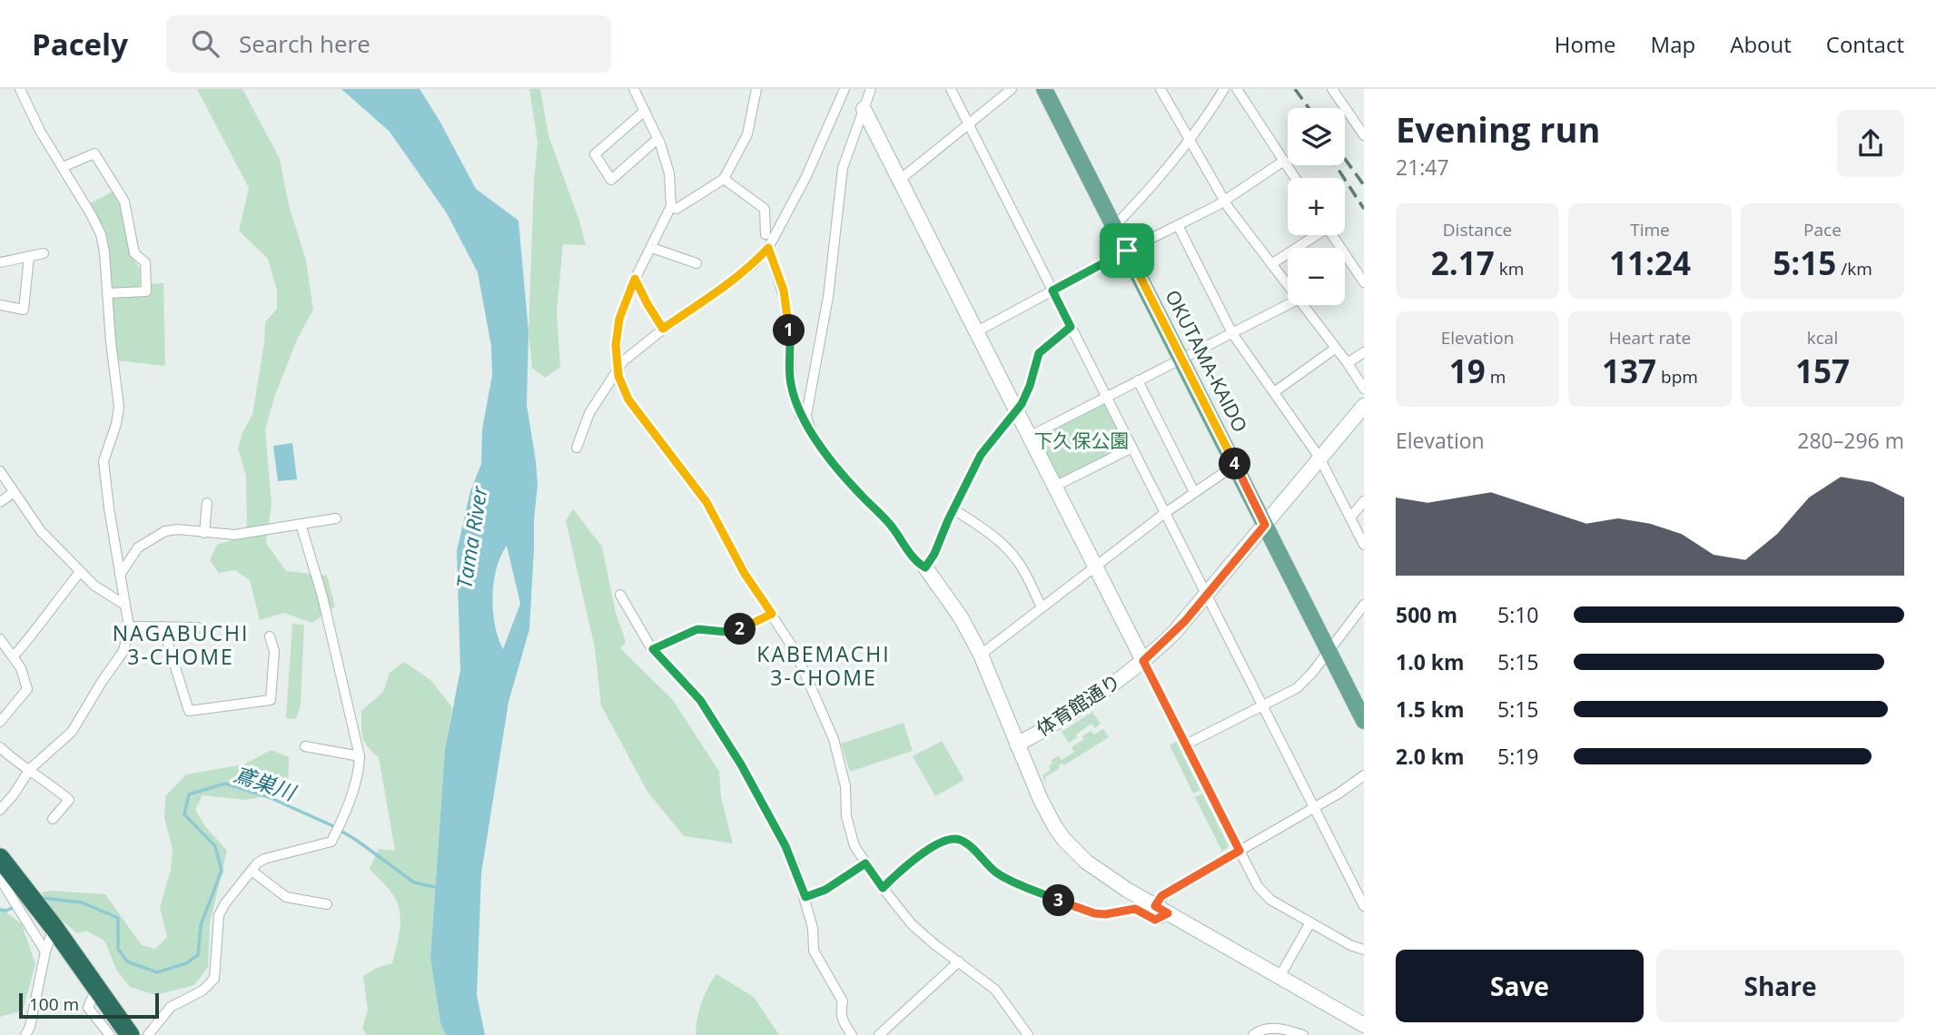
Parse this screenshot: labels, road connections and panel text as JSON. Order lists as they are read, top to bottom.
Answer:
{
  "streets": {
    "main road": ["OKUTAMA-KAIDO"],
    "street": ["体育館通り"]
  },
  "crossings": [
    ["OKUTAMA-KAIDO", "体育館通り"]
  ],
  "districts": ["NAGABUCHI 3-CHOME", "KABEMACHI 3-CHOME"],
  "water": ["Tama River", "鳶巣川"],
  "parks": ["下久保公園"],
  "scale_bar": "100 m",
  "page": {
    "header": "Pacely",
    "search": "Search here",
    "nav": [
      "Home",
      "Map",
      "About",
      "Contact"
    ],
    "heading": ["Evening run", "21:47"],
    "map_buttons": ["+", "−"],
    "stats": [
      ["Distance", "2.17 km"],
      ["Time", "11:24"],
      ["Pace", "5:15 /km"],
      ["Elevation", "19 m"],
      ["Heart rate", "137 bpm"],
      ["kcal", "157"]
    ],
    "pins": [
      "1",
      "4",
      "2",
      "3"
    ],
    "chart": ["Elevation", "280–296 m"],
    "list": [
      {
        "name": "500 m",
        "note": "5:10"
      },
      {
        "name": "1.0 km",
        "note": "5:15"
      },
      {
        "name": "1.5 km",
        "note": "5:15"
      },
      {
        "name": "2.0 km",
        "note": "5:19"
      }
    ],
    "buttons": ["Save", "Share"],
    "scale": "100 m"
  }
}
